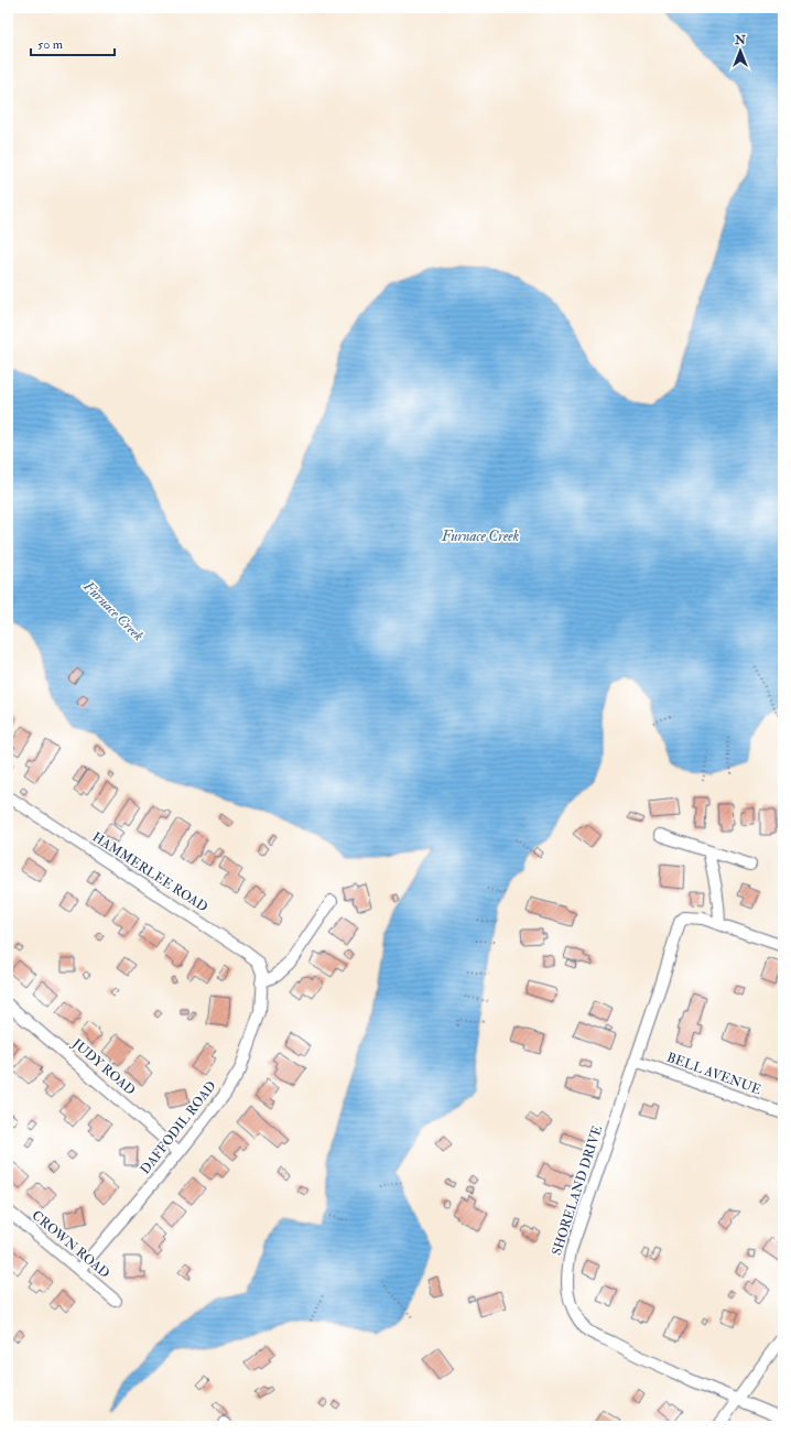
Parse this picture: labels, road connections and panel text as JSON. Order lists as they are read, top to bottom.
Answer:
{
  "streets": {
    "street": [
      "HAMMERLEE ROAD",
      "JUDY ROAD",
      "BELL AVENUE",
      "DAFFODIL ROAD",
      "SHORELAND DRIVE",
      "CROWN ROAD"
    ]
  },
  "crossings": [
    ["HAMMERLEE ROAD", "DAFFODIL ROAD"],
    ["JUDY ROAD", "DAFFODIL ROAD"],
    ["BELL AVENUE", "SHORELAND DRIVE"],
    ["DAFFODIL ROAD", "CROWN ROAD"]
  ],
  "water": ["Furnace Creek"],
  "scale_bar": "50 m",
  "north": "top"
}
